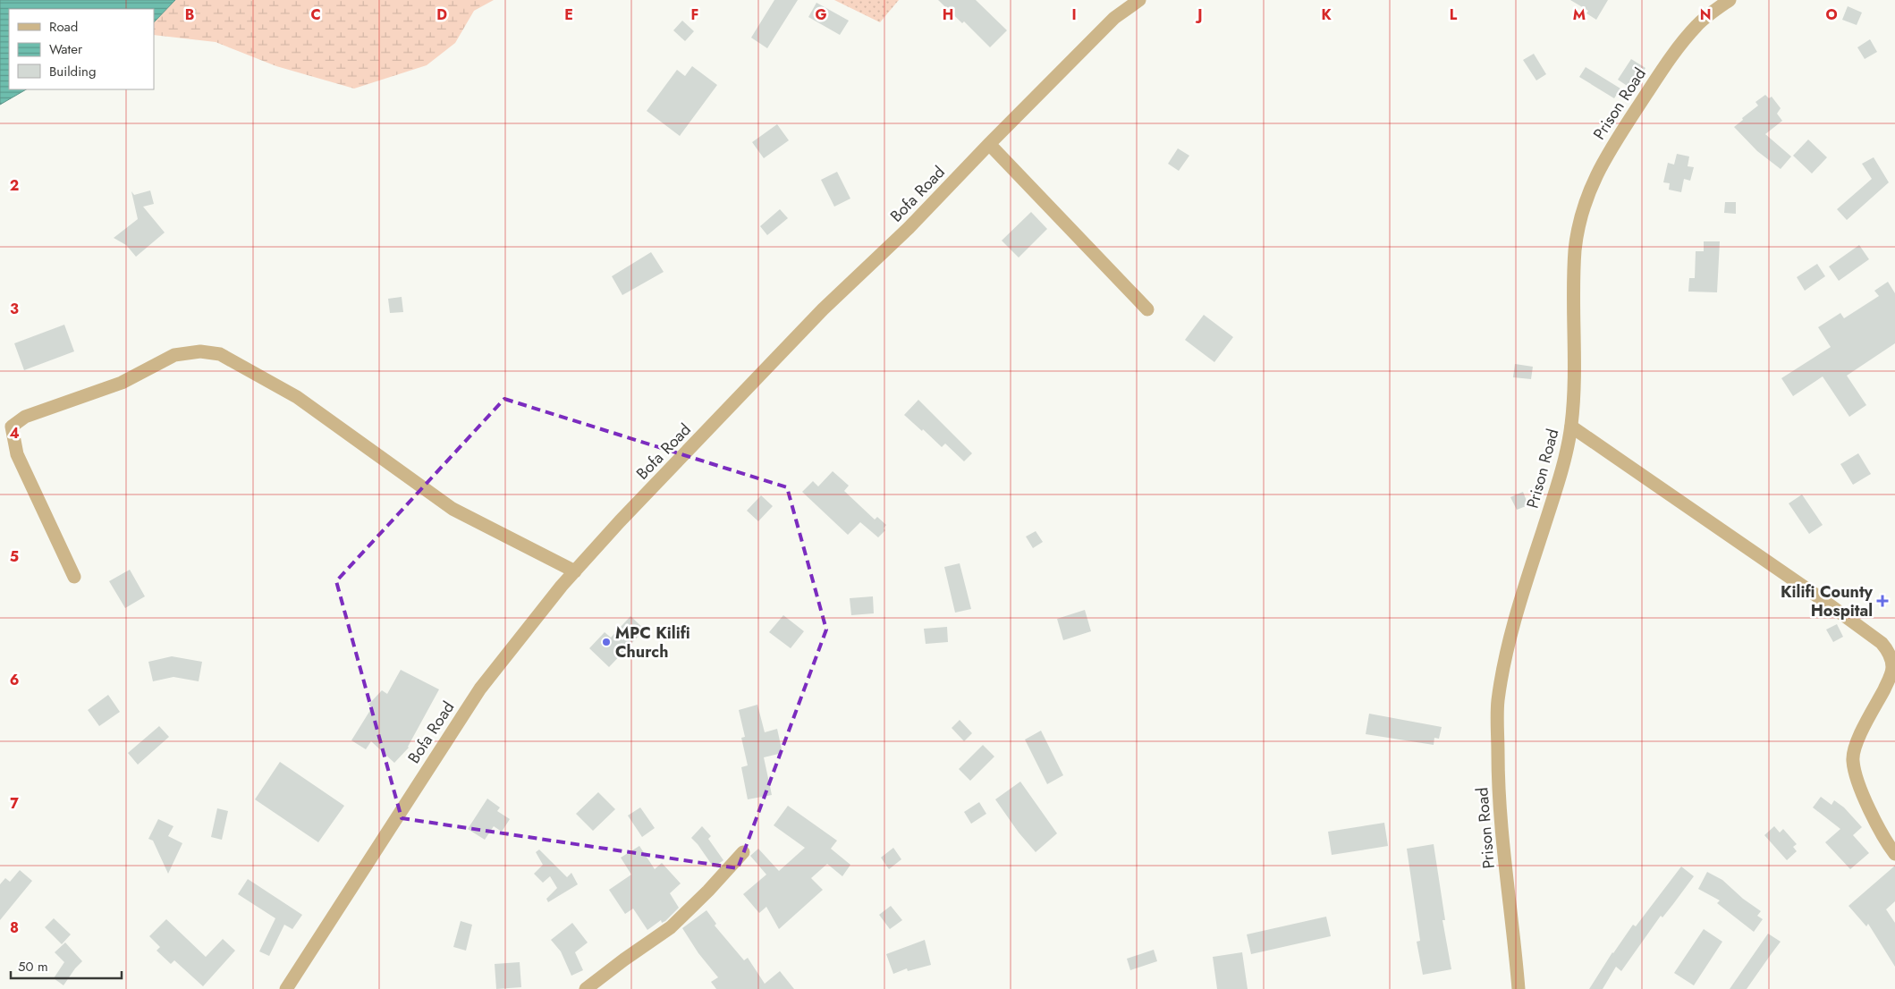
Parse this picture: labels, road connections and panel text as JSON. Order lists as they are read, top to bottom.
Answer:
{
  "streets": {
    "street": ["Prison Road", "Bofa Road"]
  },
  "places": {
    "health": ["Kilifi County Hospital"],
    "other": ["MPC Kilifi Church"]
  },
  "legend": ["Road", "Water", "Building"],
  "scale_bar": "50 m",
  "grid": {
    "columns": [
      "B",
      "C",
      "D",
      "E",
      "F",
      "G",
      "H",
      "I",
      "J",
      "K",
      "L",
      "M",
      "N",
      "O"
    ],
    "rows": [
      "2",
      "3",
      "4",
      "5",
      "6",
      "7",
      "8"
    ]
  }
}
